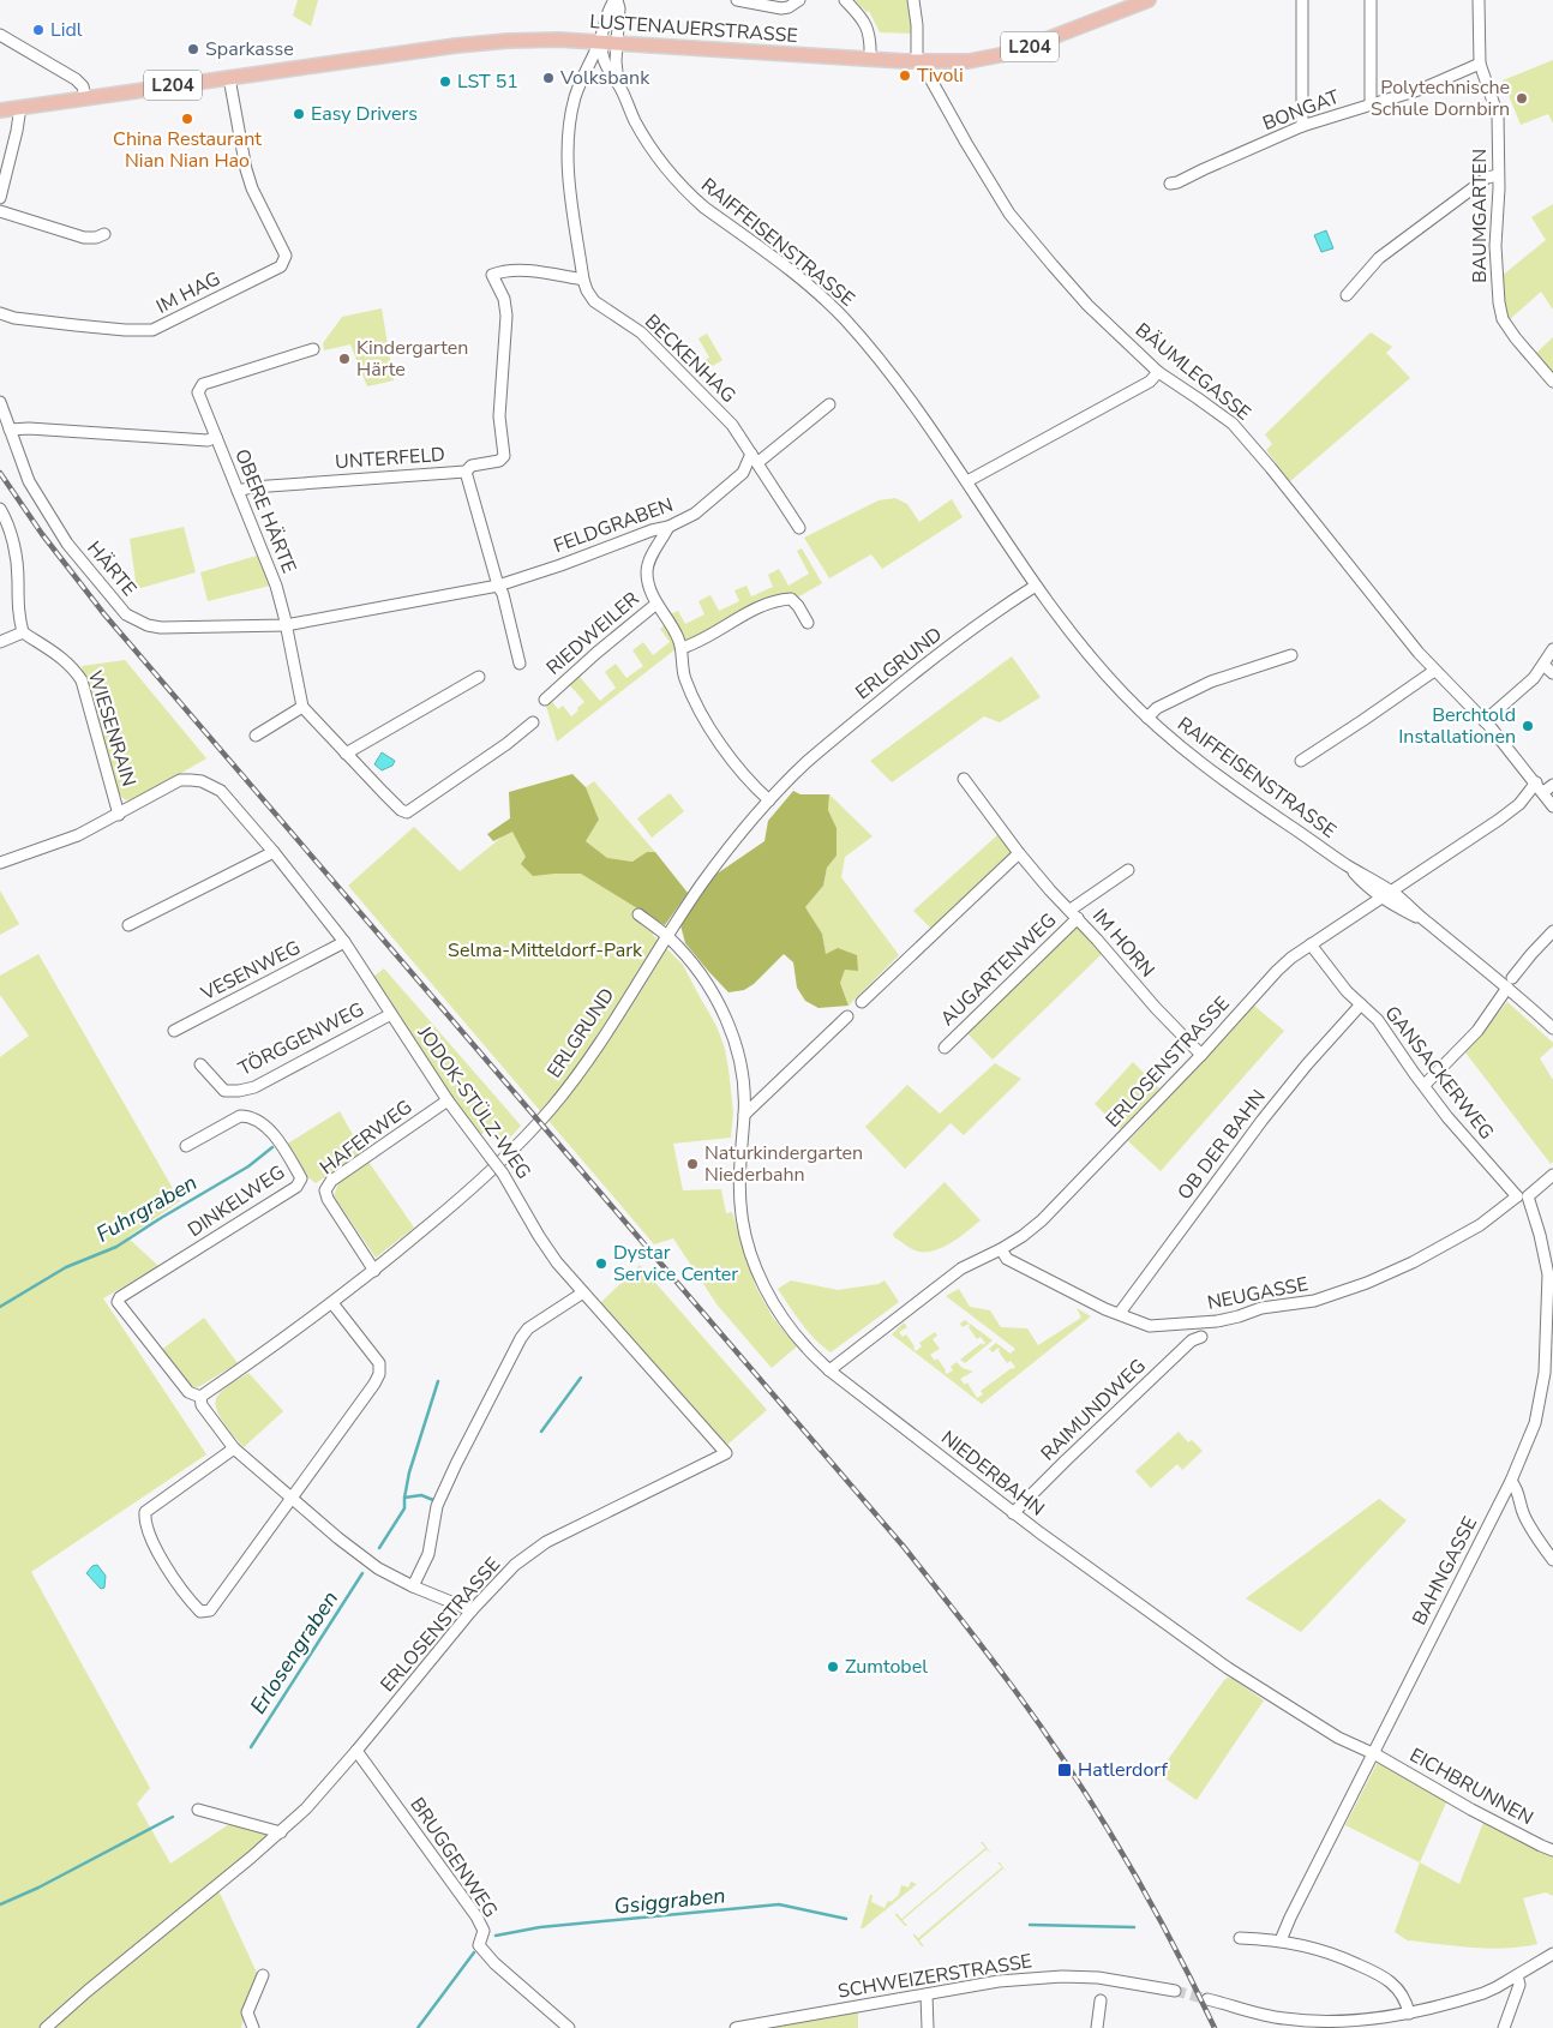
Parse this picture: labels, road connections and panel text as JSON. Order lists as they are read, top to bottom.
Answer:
{
  "streets": {
    "main road": ["LUSTENAUERSTRASSE", "L204"],
    "street": [
      "BONGAT",
      "BAUMGARTEN",
      "RAIFFEISENSTRASSE",
      "IM HAG",
      "BECKENHAG",
      "BÄUMLEGASSE",
      "UNTERFELD",
      "OBERE HÄRTE",
      "FELDGRABEN",
      "HÄRTE",
      "RIEDWEILER",
      "ERLGRUND",
      "WIESENRAIN",
      "IM HORN",
      "AUGARTENWEG",
      "VESENWEG",
      "TÖRGGENWEG",
      "ERLOSENSTRASSE",
      "GANSACKERWEG",
      "JODOK-STÜLZ-WEG",
      "HAFERWEG",
      "OB DER BAHN",
      "DINKELWEG",
      "NEUGASSE",
      "RAIMUNDWEG",
      "NIEDERBAHN",
      "BAHNGASSE",
      "EICHBRUNNEN",
      "BRUGGENWEG",
      "SCHWEIZERSTRASSE"
    ]
  },
  "crossings": [
    ["LUSTENAUERSTRASSE", "RAIFFEISENSTRASSE"],
    ["LUSTENAUERSTRASSE", "IM HAG"],
    ["LUSTENAUERSTRASSE", "BECKENHAG"],
    ["LUSTENAUERSTRASSE", "BÄUMLEGASSE"],
    ["BONGAT", "BAUMGARTEN"],
    ["RAIFFEISENSTRASSE", "BECKENHAG"],
    ["RAIFFEISENSTRASSE", "ERLGRUND"],
    ["RAIFFEISENSTRASSE", "ERLOSENSTRASSE"],
    ["BECKENHAG", "UNTERFELD"],
    ["BECKENHAG", "FELDGRABEN"],
    ["BÄUMLEGASSE", "ERLOSENSTRASSE"],
    ["UNTERFELD", "OBERE HÄRTE"],
    ["OBERE HÄRTE", "FELDGRABEN"],
    ["OBERE HÄRTE", "HÄRTE"],
    ["FELDGRABEN", "HÄRTE"],
    ["FELDGRABEN", "RIEDWEILER"],
    ["ERLGRUND", "HAFERWEG"],
    ["ERLGRUND", "DINKELWEG"],
    ["ERLGRUND", "NIEDERBAHN"],
    ["WIESENRAIN", "JODOK-STÜLZ-WEG"],
    ["IM HORN", "AUGARTENWEG"],
    ["IM HORN", "ERLOSENSTRASSE"],
    ["VESENWEG", "JODOK-STÜLZ-WEG"],
    ["TÖRGGENWEG", "JODOK-STÜLZ-WEG"],
    ["ERLOSENSTRASSE", "GANSACKERWEG"],
    ["ERLOSENSTRASSE", "JODOK-STÜLZ-WEG"],
    ["ERLOSENSTRASSE", "NEUGASSE"],
    ["ERLOSENSTRASSE", "NIEDERBAHN"],
    ["ERLOSENSTRASSE", "BRUGGENWEG"],
    ["GANSACKERWEG", "OB DER BAHN"],
    ["GANSACKERWEG", "NEUGASSE"],
    ["GANSACKERWEG", "BAHNGASSE"],
    ["JODOK-STÜLZ-WEG", "HAFERWEG"],
    ["OB DER BAHN", "NEUGASSE"],
    ["NEUGASSE", "BAHNGASSE"],
    ["RAIMUNDWEG", "NIEDERBAHN"],
    ["NIEDERBAHN", "BAHNGASSE"],
    ["NIEDERBAHN", "EICHBRUNNEN"],
    ["BAHNGASSE", "EICHBRUNNEN"]
  ],
  "water": ["Fuhrgraben", "Erlosengraben", "Gsiggraben"],
  "parks": ["Selma-Mitteldorf-Park"],
  "places": {
    "other": [
      "Lidl",
      "Sparkasse",
      "Tivoli",
      "Volksbank",
      "LST 51",
      "Polytechnische Schule Dornbirn",
      "Easy Drivers",
      "China Restaurant Nian Nian Hao",
      "Kindergarten Härte",
      "Berchtold Installationen",
      "Naturkindergarten Niederbahn",
      "Dystar Service Center",
      "Zumtobel"
    ],
    "transit": ["Hatlerdorf"]
  }
}
